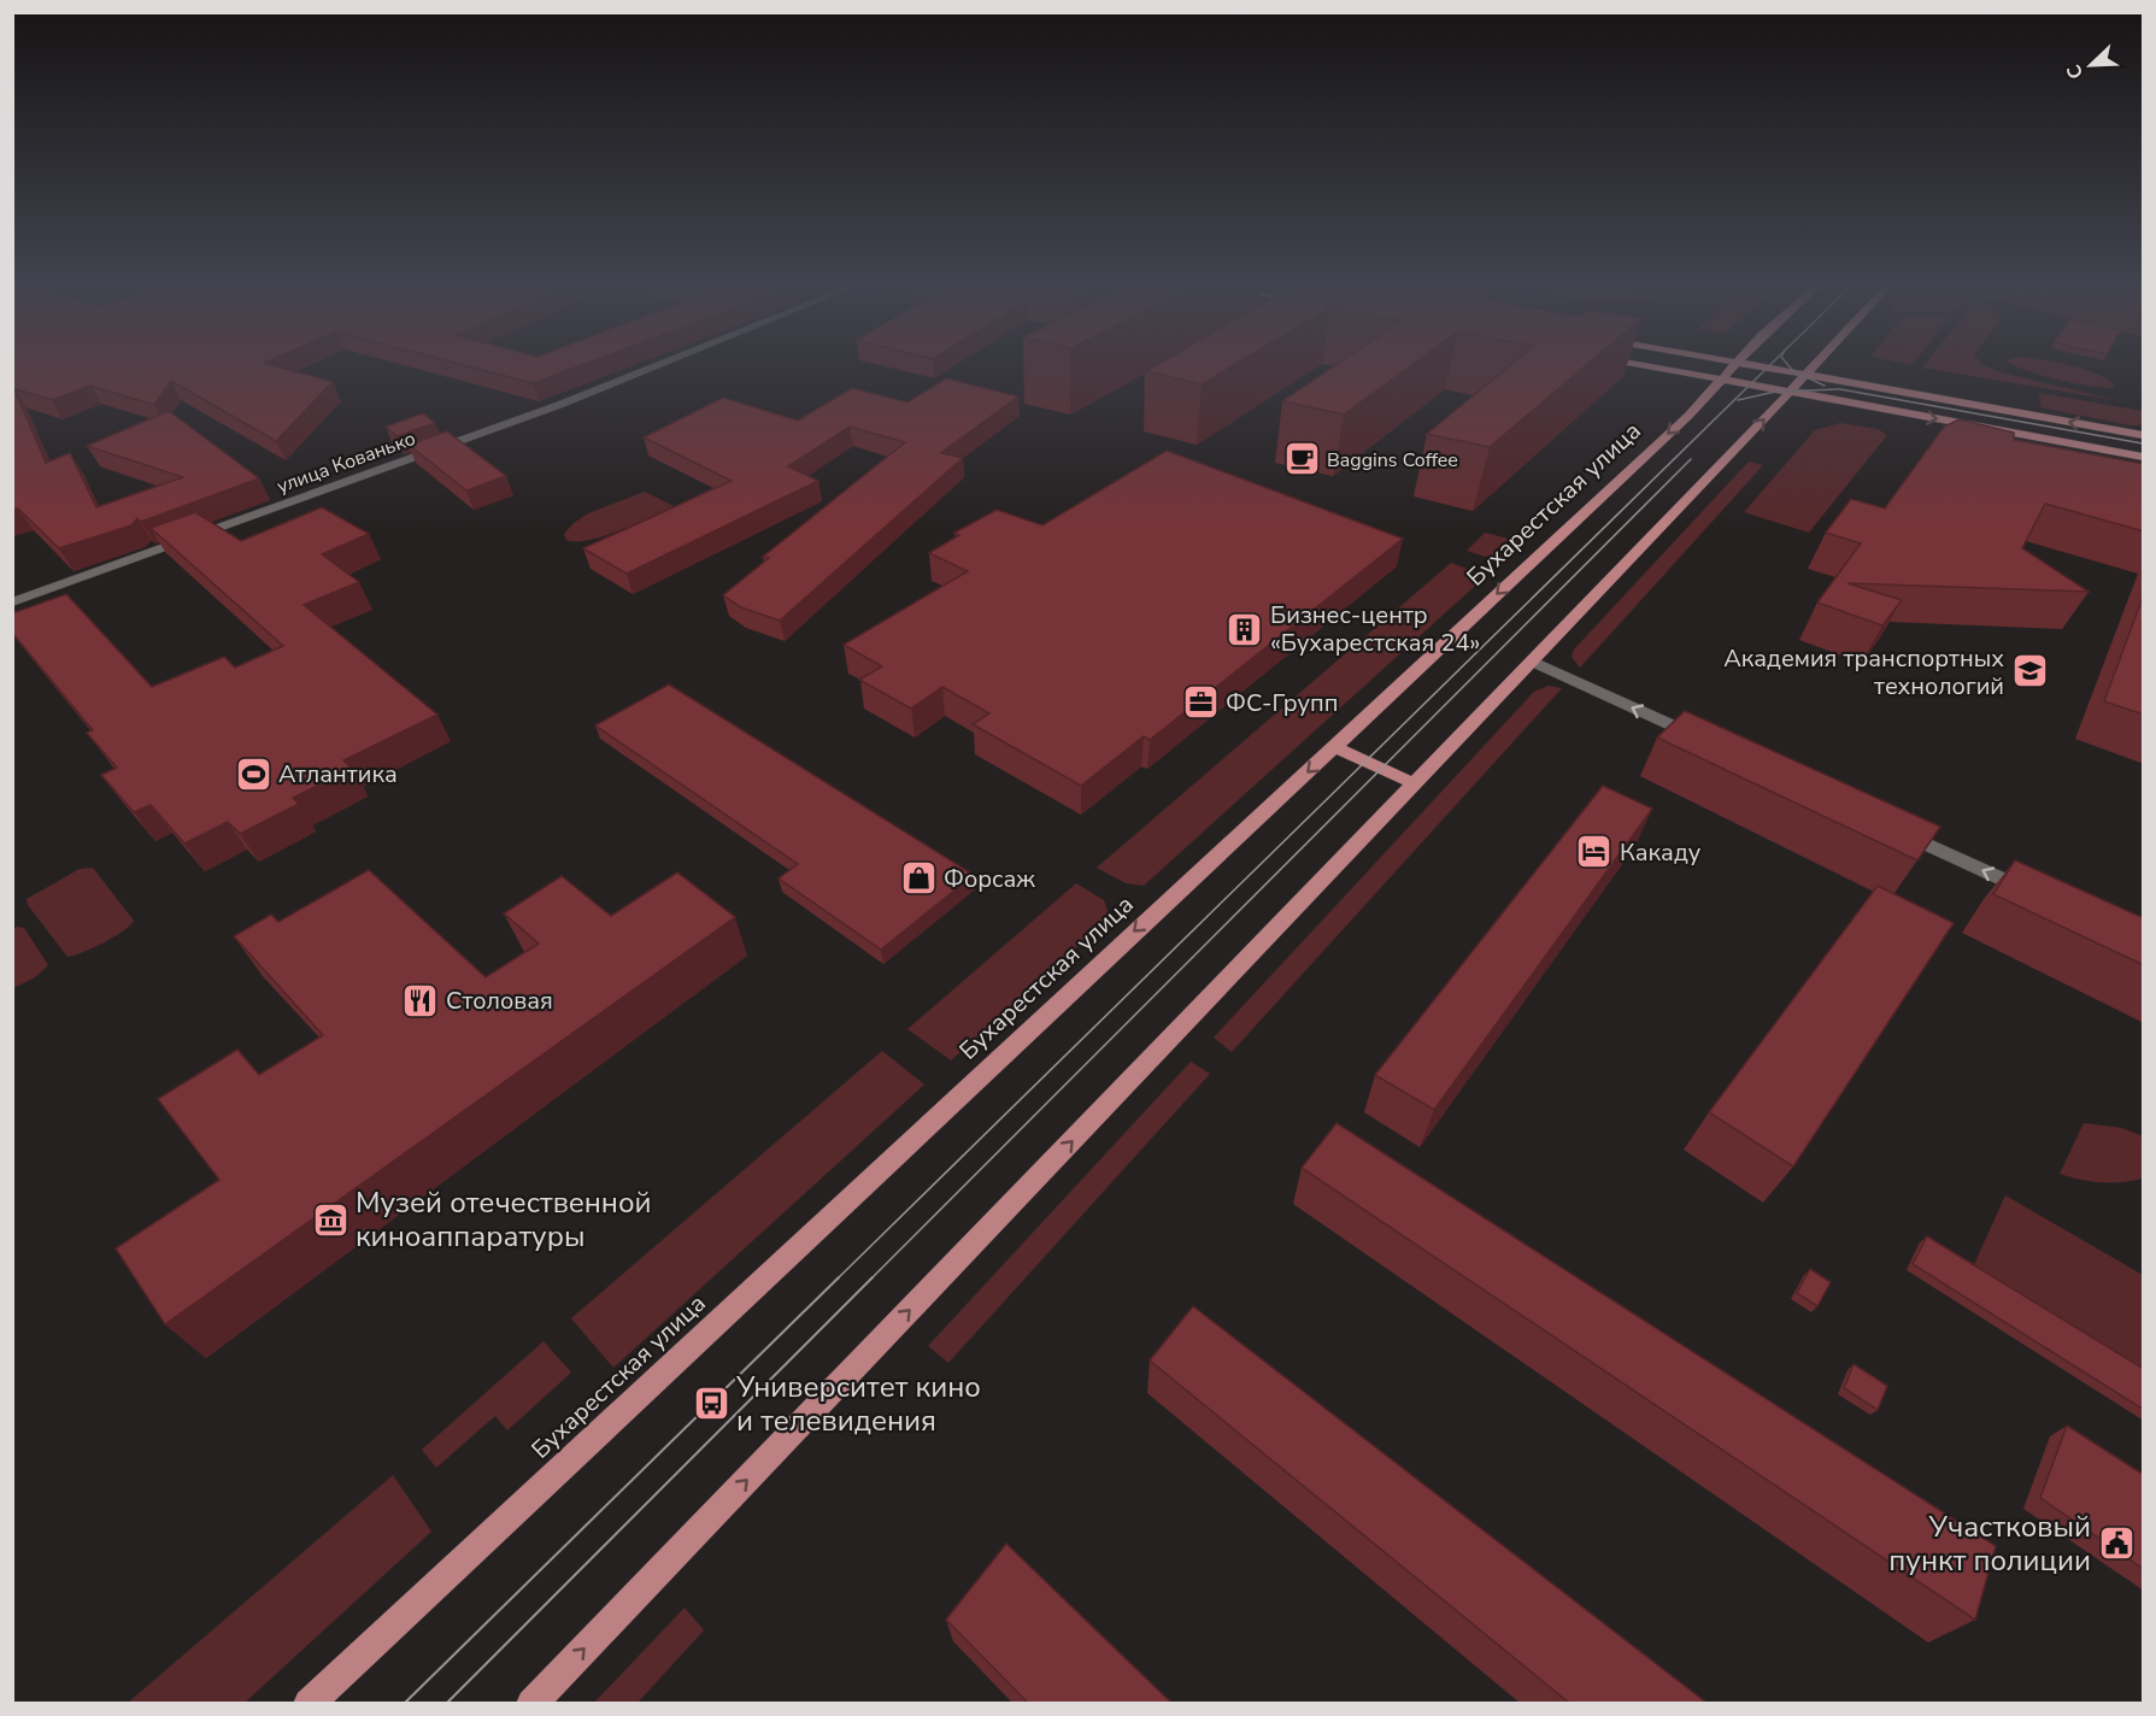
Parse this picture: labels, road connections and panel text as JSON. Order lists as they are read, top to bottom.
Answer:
{
  "streets": {
    "main road": ["Бухарестская улица"],
    "street": ["улица Кованько"]
  },
  "places": {
    "cafe": ["Baggins Coffee"],
    "building": ["Бизнес-центр «Бухарестская 24»"],
    "school or university": ["Академия транспортных технологий"],
    "office": ["ФС-Групп"],
    "sports": ["Атлантика"],
    "hotel": ["Какаду"],
    "shop": ["Форсаж"],
    "restaurant": ["Столовая"],
    "museum": ["Музей отечественной киноаппаратуры"],
    "bus stop": ["Университет кино и телевидения"],
    "public building": ["Участковый пункт полиции"]
  },
  "north": "bottom left"
}
